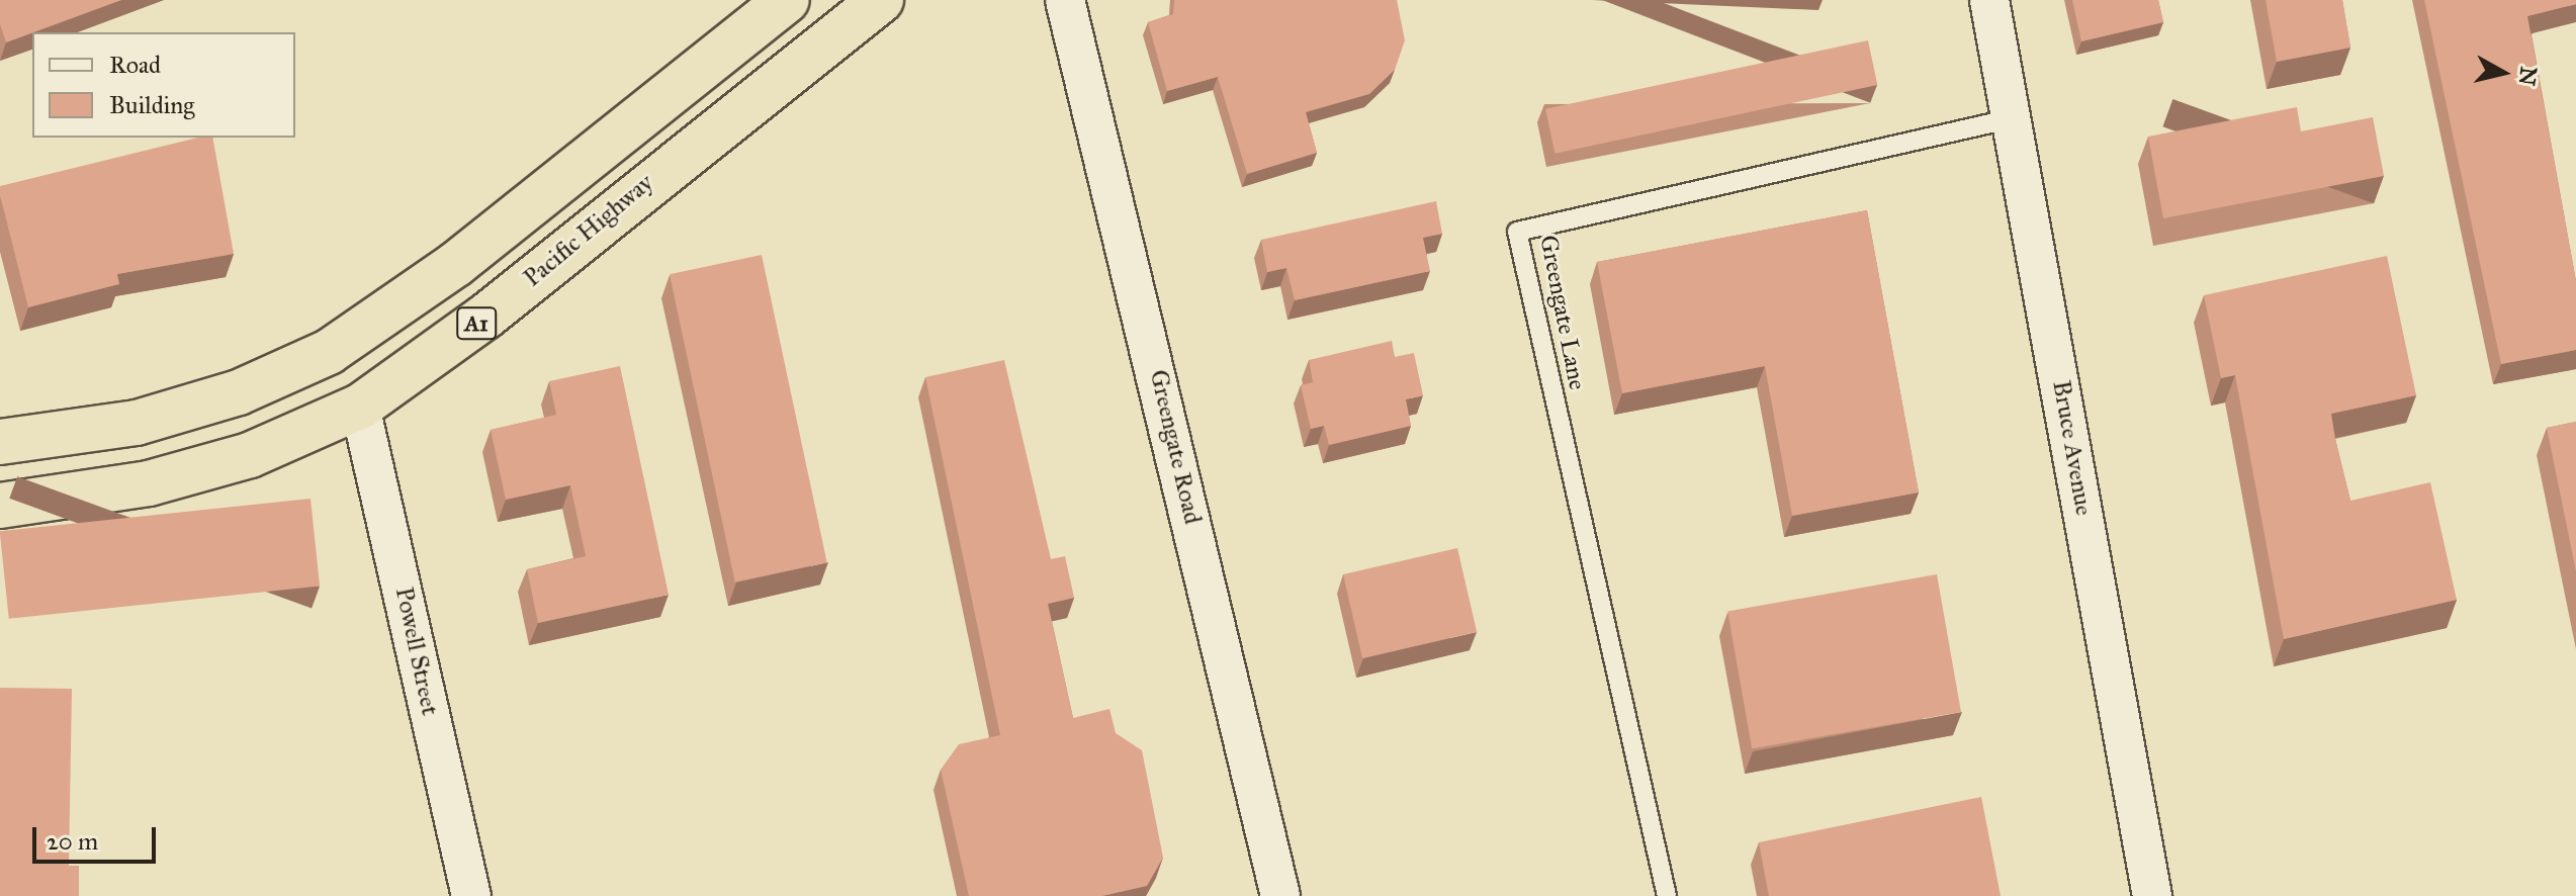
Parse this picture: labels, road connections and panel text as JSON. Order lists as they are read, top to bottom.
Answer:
{
  "streets": {
    "highway": ["Pacific Highway", "A1"],
    "street": ["Greengate Road", "Bruce Avenue", "Powell Street"],
    "lane": ["Greengate Lane"]
  },
  "crossings": [
    ["Pacific Highway", "Powell Street"],
    ["Greengate Lane", "Bruce Avenue"]
  ],
  "legend": ["Road", "Building"],
  "scale_bar": "20 m",
  "north": "right"
}
